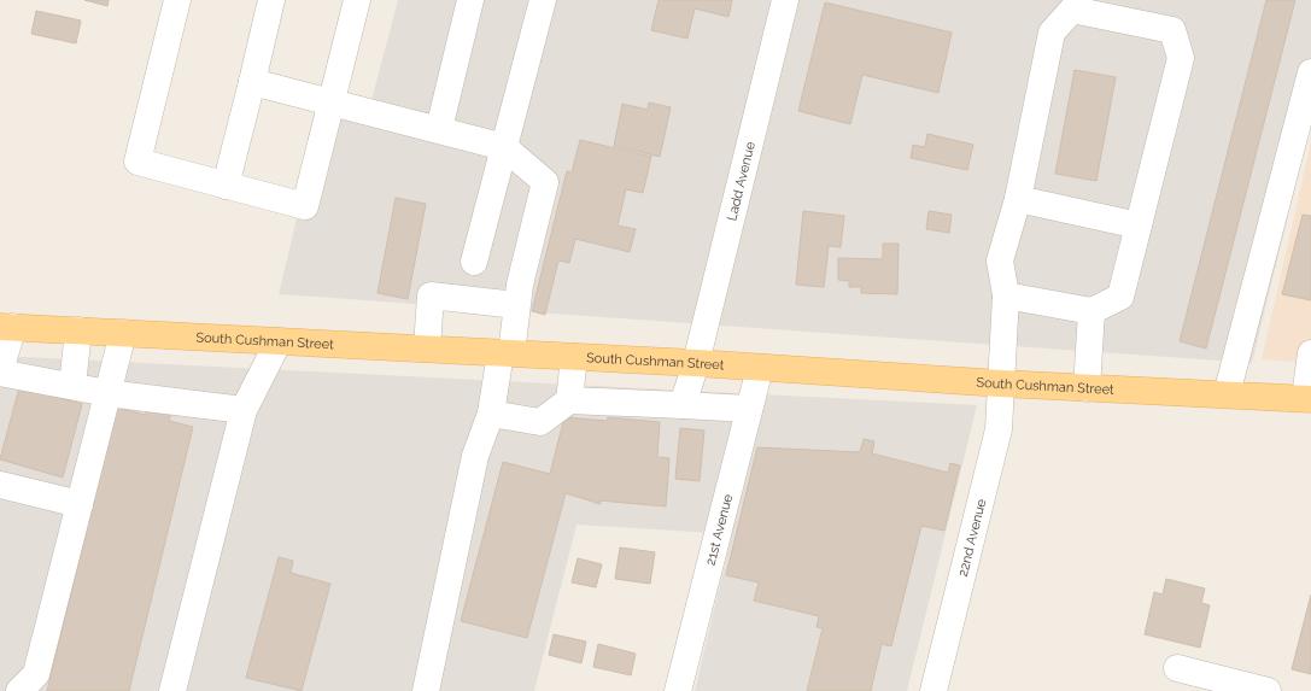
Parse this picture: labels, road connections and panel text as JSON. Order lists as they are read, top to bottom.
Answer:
{
  "streets": {
    "main road": ["South Cushman Street"],
    "street": ["Ladd Avenue", "21st Avenue", "22nd Avenue"]
  },
  "crossings": [
    ["Ladd Avenue", "South Cushman Street"],
    ["South Cushman Street", "21st Avenue"],
    ["South Cushman Street", "22nd Avenue"]
  ]
}
